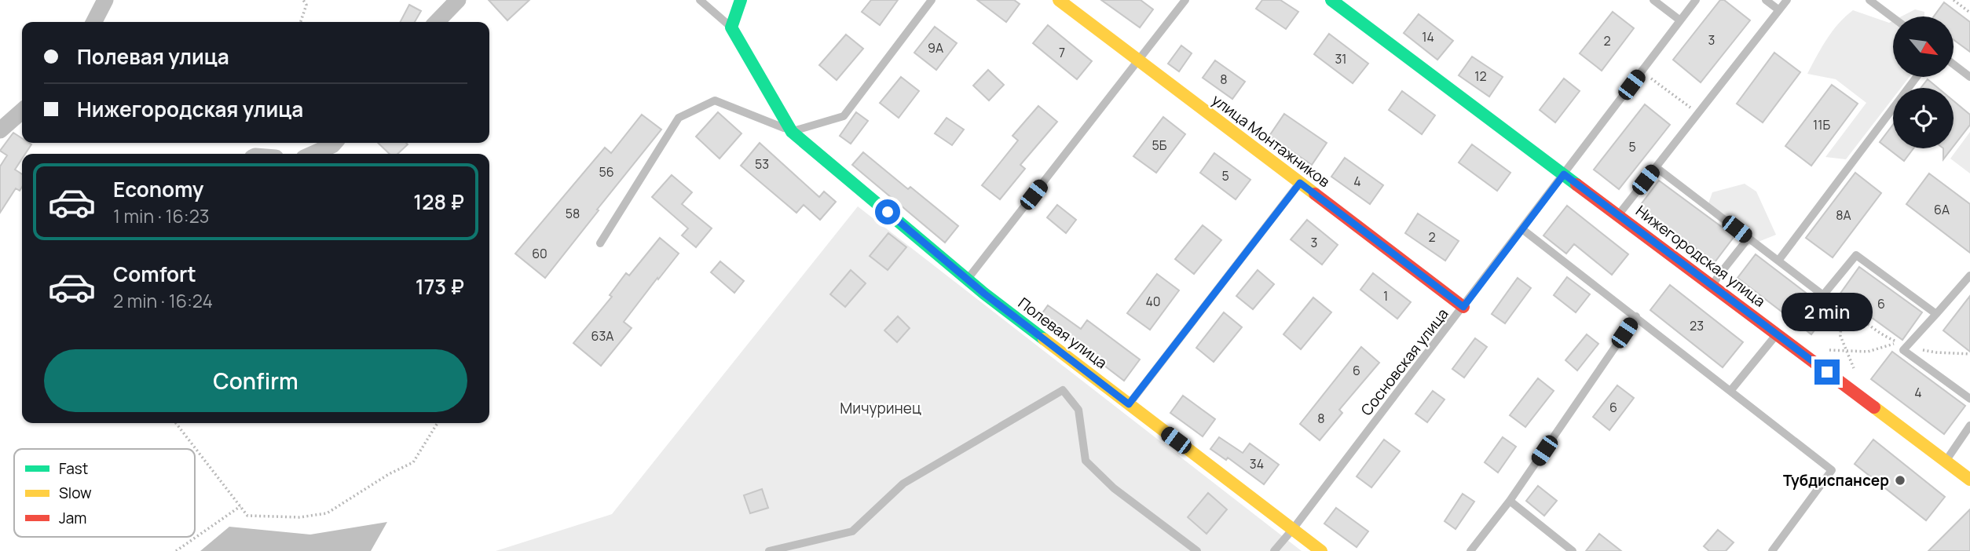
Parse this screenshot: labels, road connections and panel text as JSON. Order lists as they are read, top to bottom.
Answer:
{
  "streets": {
    "street": ["улица Монтажников", "Нижегородская улица", "Полевая улица"],
    "lane": ["Сосновская улица"]
  },
  "crossings": [
    ["улица Монтажников", "Сосновская улица"],
    ["Нижегородская улица", "Сосновская улица"],
    ["Полевая улица", "Сосновская улица"]
  ],
  "parks": ["Мичуринец"],
  "places": ["Тубдиспансер"],
  "house_numbers": [
    "14",
    "3",
    "2",
    "9А",
    "7",
    "31",
    "12",
    "8",
    "11Б",
    "5Б",
    "5",
    "53",
    "56",
    "5",
    "4",
    "6А",
    "58",
    "8А",
    "2",
    "3",
    "60",
    "1",
    "40",
    "6",
    "23",
    "63А",
    "6",
    "4",
    "6",
    "8",
    "34"
  ],
  "legend": ["Fast", "Slow", "Jam"],
  "north": "bottom right",
  "page": {
    "banner": ["Полевая улица", "Нижегородская улица"],
    "list": [
      {
        "name": "Economy",
        "note": "1 min · 16:23",
        "value": "128 ₽"
      },
      {
        "name": "Comfort",
        "note": "2 min · 16:24",
        "value": "173 ₽"
      }
    ],
    "bubble": "2 min",
    "buttons": "Confirm"
  }
}
